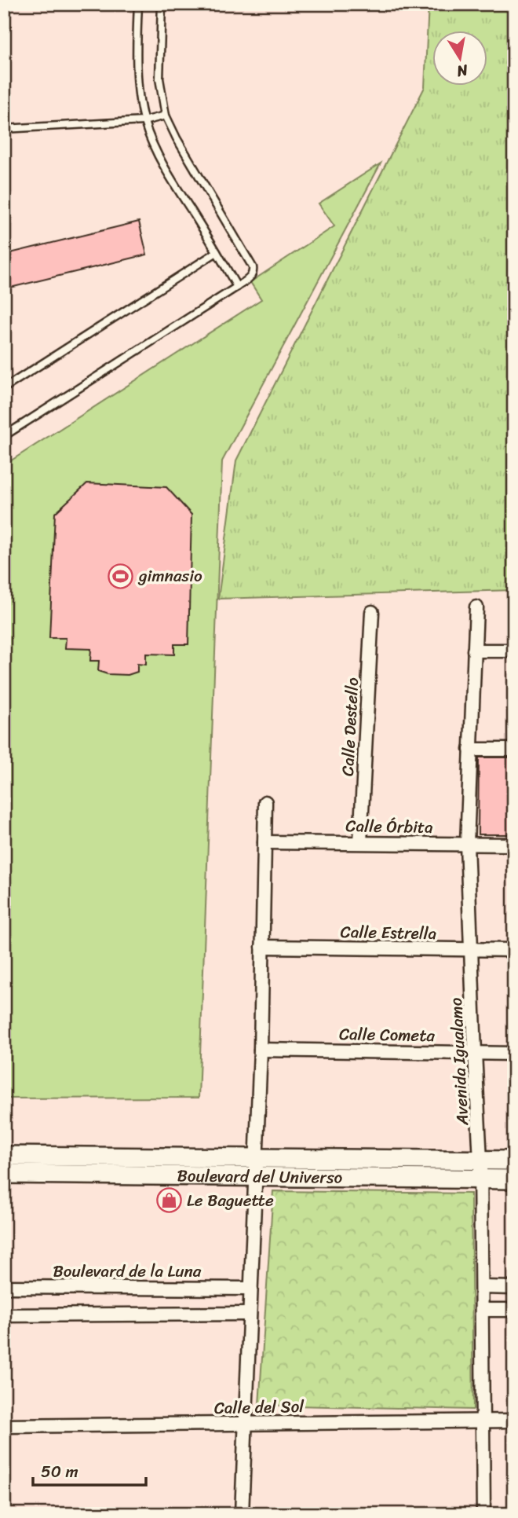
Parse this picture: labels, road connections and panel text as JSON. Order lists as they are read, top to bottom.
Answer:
{
  "streets": {
    "street": [
      "Calle Destello",
      "Calle Órbita",
      "Calle Estrella",
      "Calle Cometa",
      "Avenida Igualamo",
      "Boulevard del Universo",
      "Boulevard de la Luna",
      "Calle del Sol"
    ]
  },
  "crossings": [
    ["Calle Destello", "Calle Órbita"],
    ["Calle Órbita", "Avenida Igualamo"],
    ["Calle Estrella", "Avenida Igualamo"],
    ["Calle Cometa", "Avenida Igualamo"],
    ["Avenida Igualamo", "Boulevard del Universo"],
    ["Avenida Igualamo", "Calle del Sol"]
  ],
  "places": {
    "sports": ["gimnasio"],
    "shop": ["Le Baguette"]
  },
  "scale_bar": "50 m",
  "north": "bottom"
}
